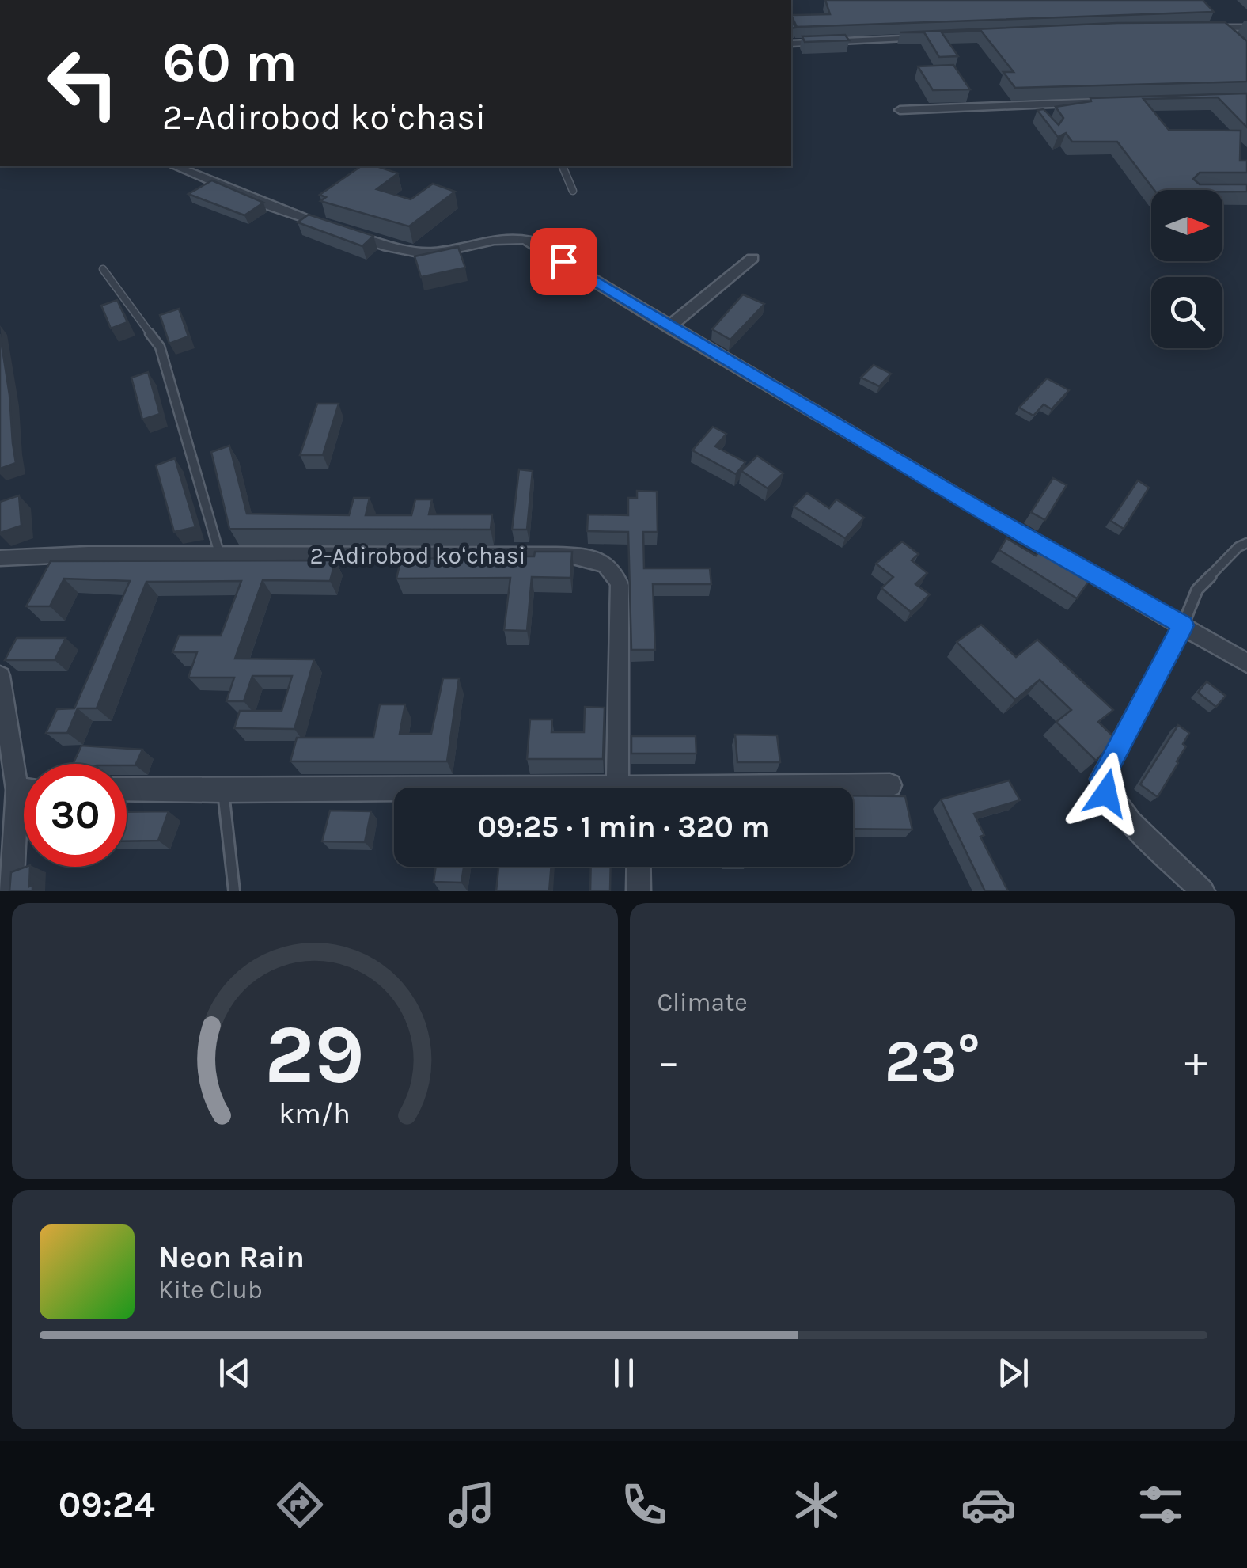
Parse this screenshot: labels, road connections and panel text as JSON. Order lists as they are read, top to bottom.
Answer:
{
  "streets": {
    "street": ["2-Adirobod koʻchasi"]
  },
  "north": "right",
  "page": {
    "turn": ["60 m", "2-Adirobod koʻchasi"],
    "limit": "30",
    "trip": "09:25 · 1 min · 320 m",
    "tile": "Climate",
    "heat": ["−", "23°", "+"],
    "song": ["Neon Rain", "Kite Club"],
    "tabs": "09:24",
    "gauge": ["29", "km/h"]
  }
}
